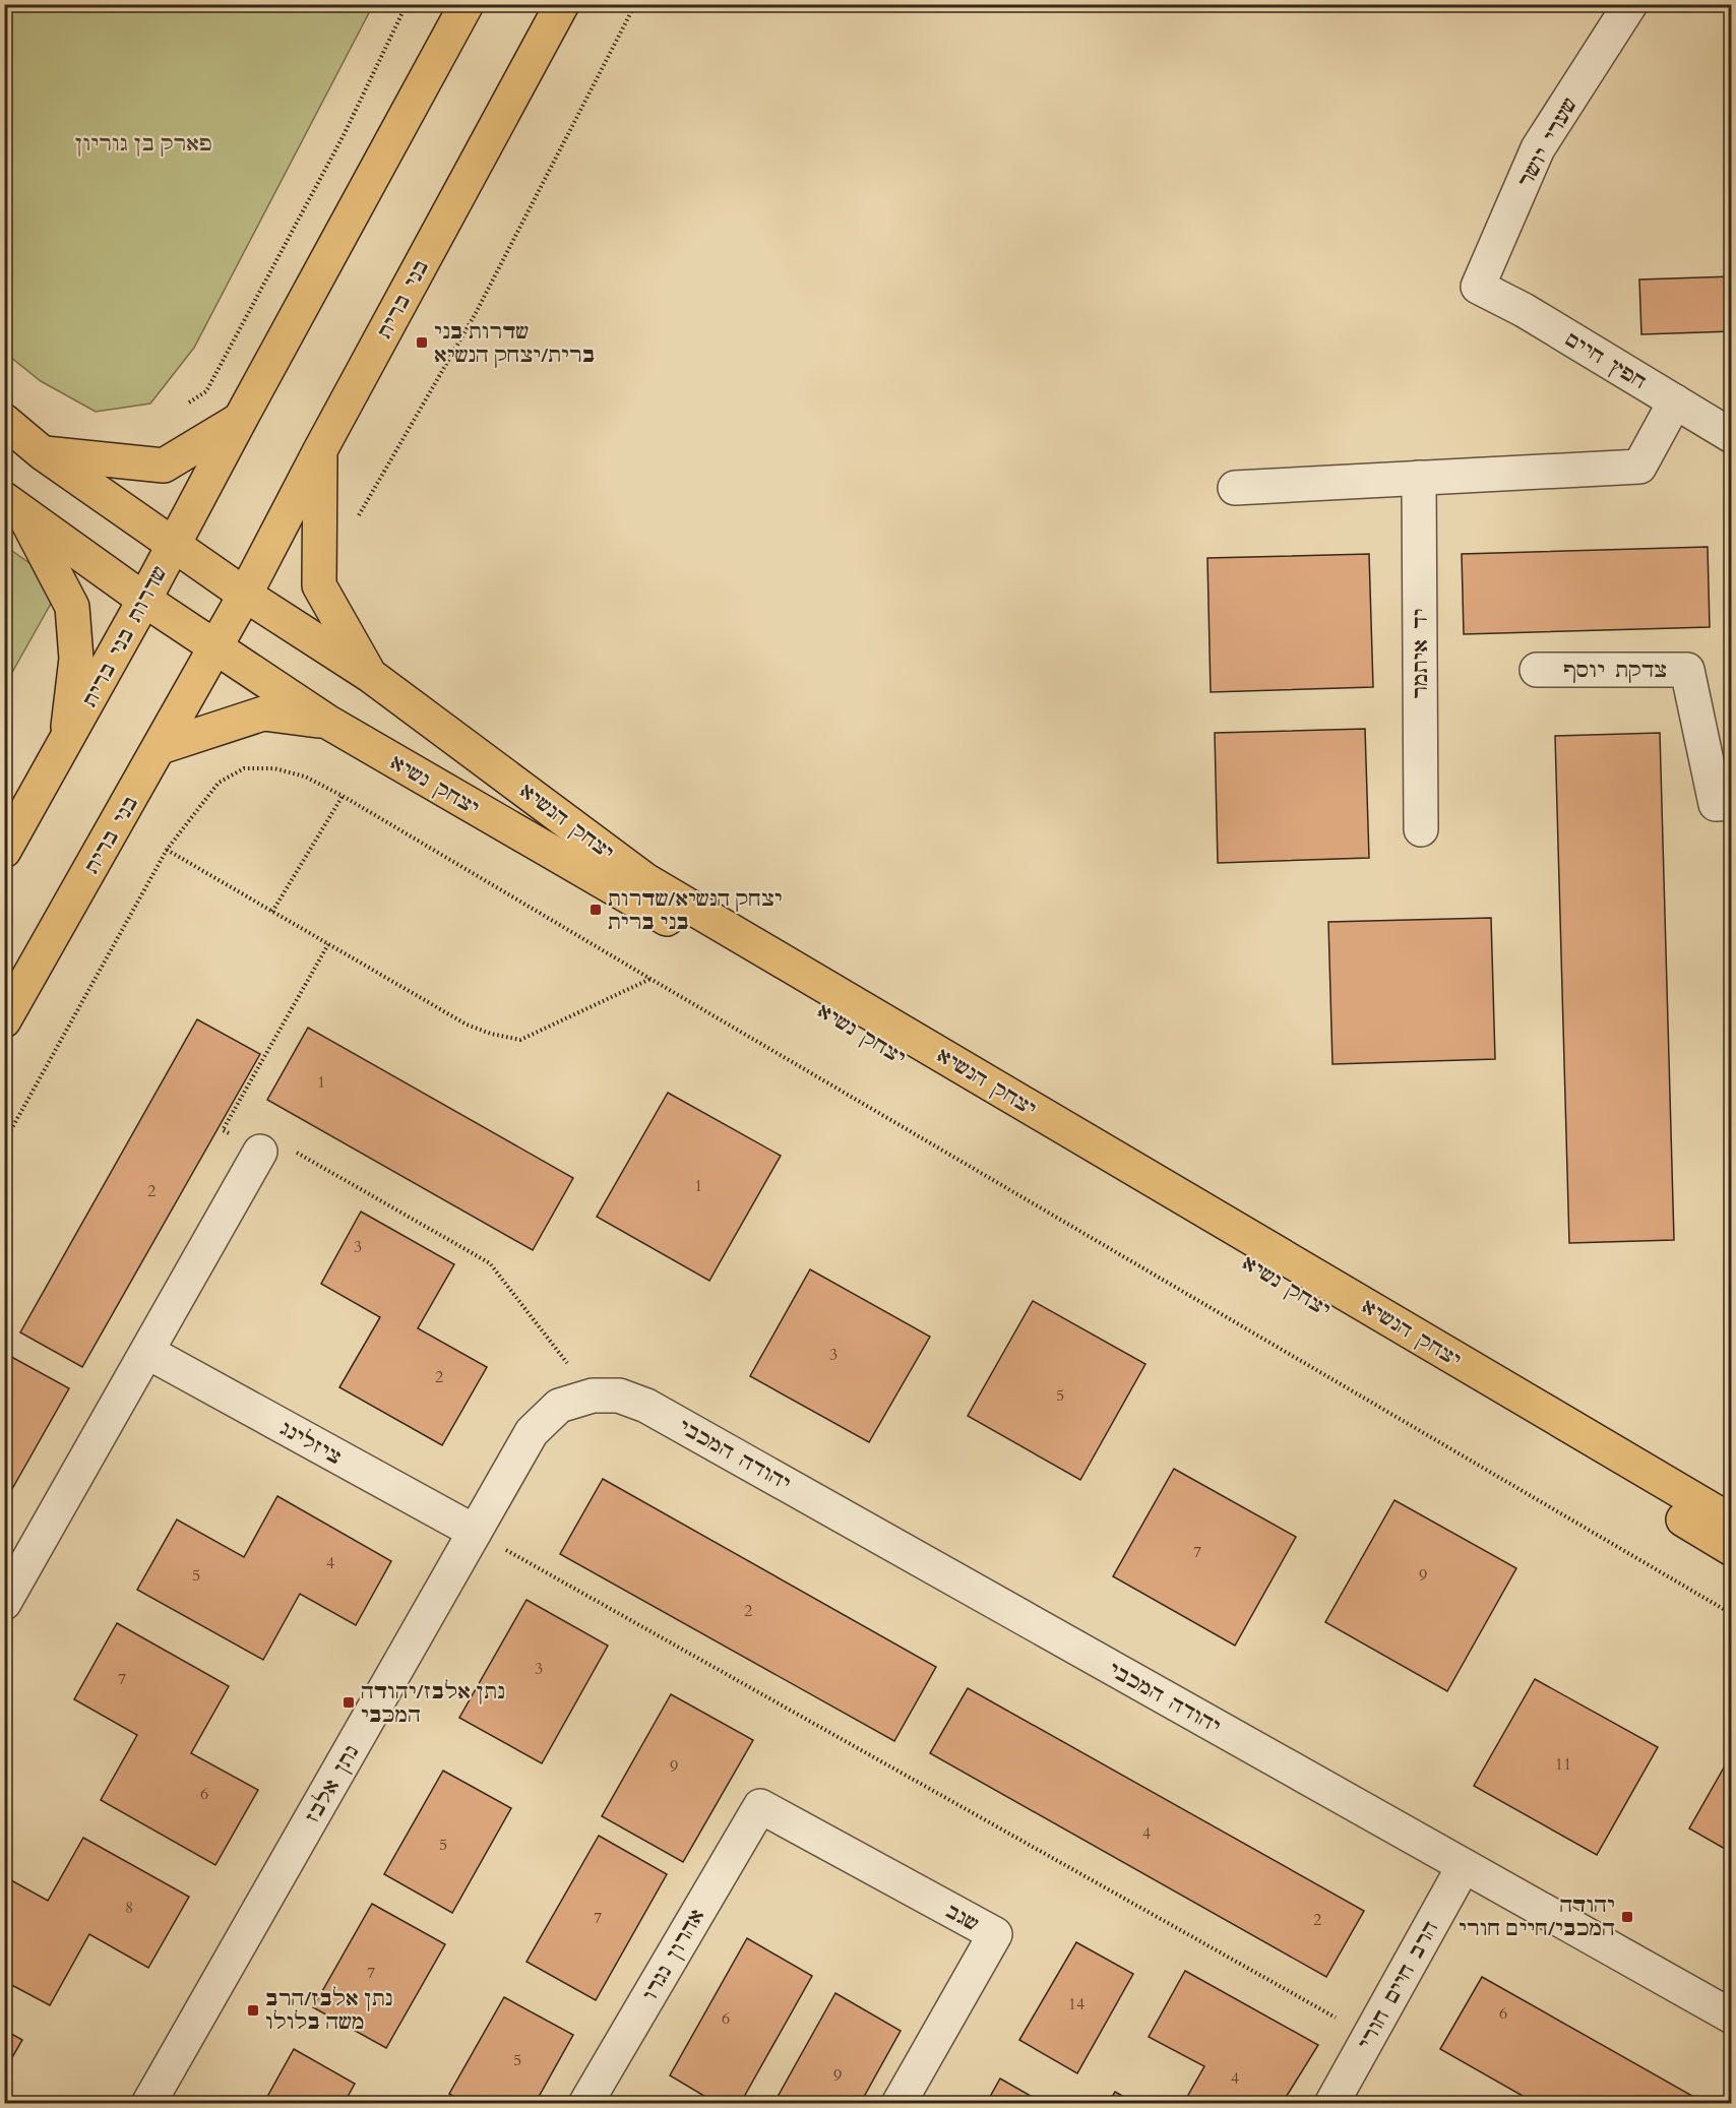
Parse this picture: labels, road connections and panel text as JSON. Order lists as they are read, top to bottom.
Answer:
{
  "streets": {
    "main road": [
      "בני ברית",
      "שדרות בני ברית",
      "יצחק נשיא",
      "יצחק הנשיא"
    ],
    "street": [
      "שערי יושר",
      "חפץ חיים",
      "יד איתמר",
      "צדקת יוסף",
      "ציזלינג",
      "יהודה המכבי",
      "נתן אלבז",
      "שגב",
      "אהרון נגרו",
      "הרב חיים חורי"
    ]
  },
  "crossings": [
    ["שערי יושר", "חפץ חיים"],
    ["בני ברית", "יצחק נשיא"],
    ["בני ברית", "יצחק הנשיא"],
    ["שדרות בני ברית", "יצחק נשיא"],
    ["שדרות בני ברית", "יצחק הנשיא"],
    ["ציזלינג", "נתן אלבז"],
    ["יהודה המכבי", "נתן אלבז"],
    ["יהודה המכבי", "הרב חיים חורי"],
    ["שגב", "אהרון נגרו"]
  ],
  "parks": ["פארק בן גוריון"],
  "places": {
    "transit": [
      "שדרות בני ברית/יצחק הנשיא",
      "יצחק הנשיא/שדרות בני ברית",
      "נתן אלבז/יהודה המכבי",
      "יהודה המכבי/חיים חורי",
      "נתן אלבז/הרב משה בלולו"
    ]
  },
  "house_numbers": [
    "1",
    "1",
    "2",
    "3",
    "3",
    "2",
    "5",
    "7",
    "4",
    "5",
    "9",
    "2",
    "3",
    "7",
    "11",
    "9",
    "6",
    "4",
    "5",
    "8",
    "7",
    "2",
    "7",
    "14",
    "6",
    "6",
    "5",
    "9",
    "4"
  ]
}
